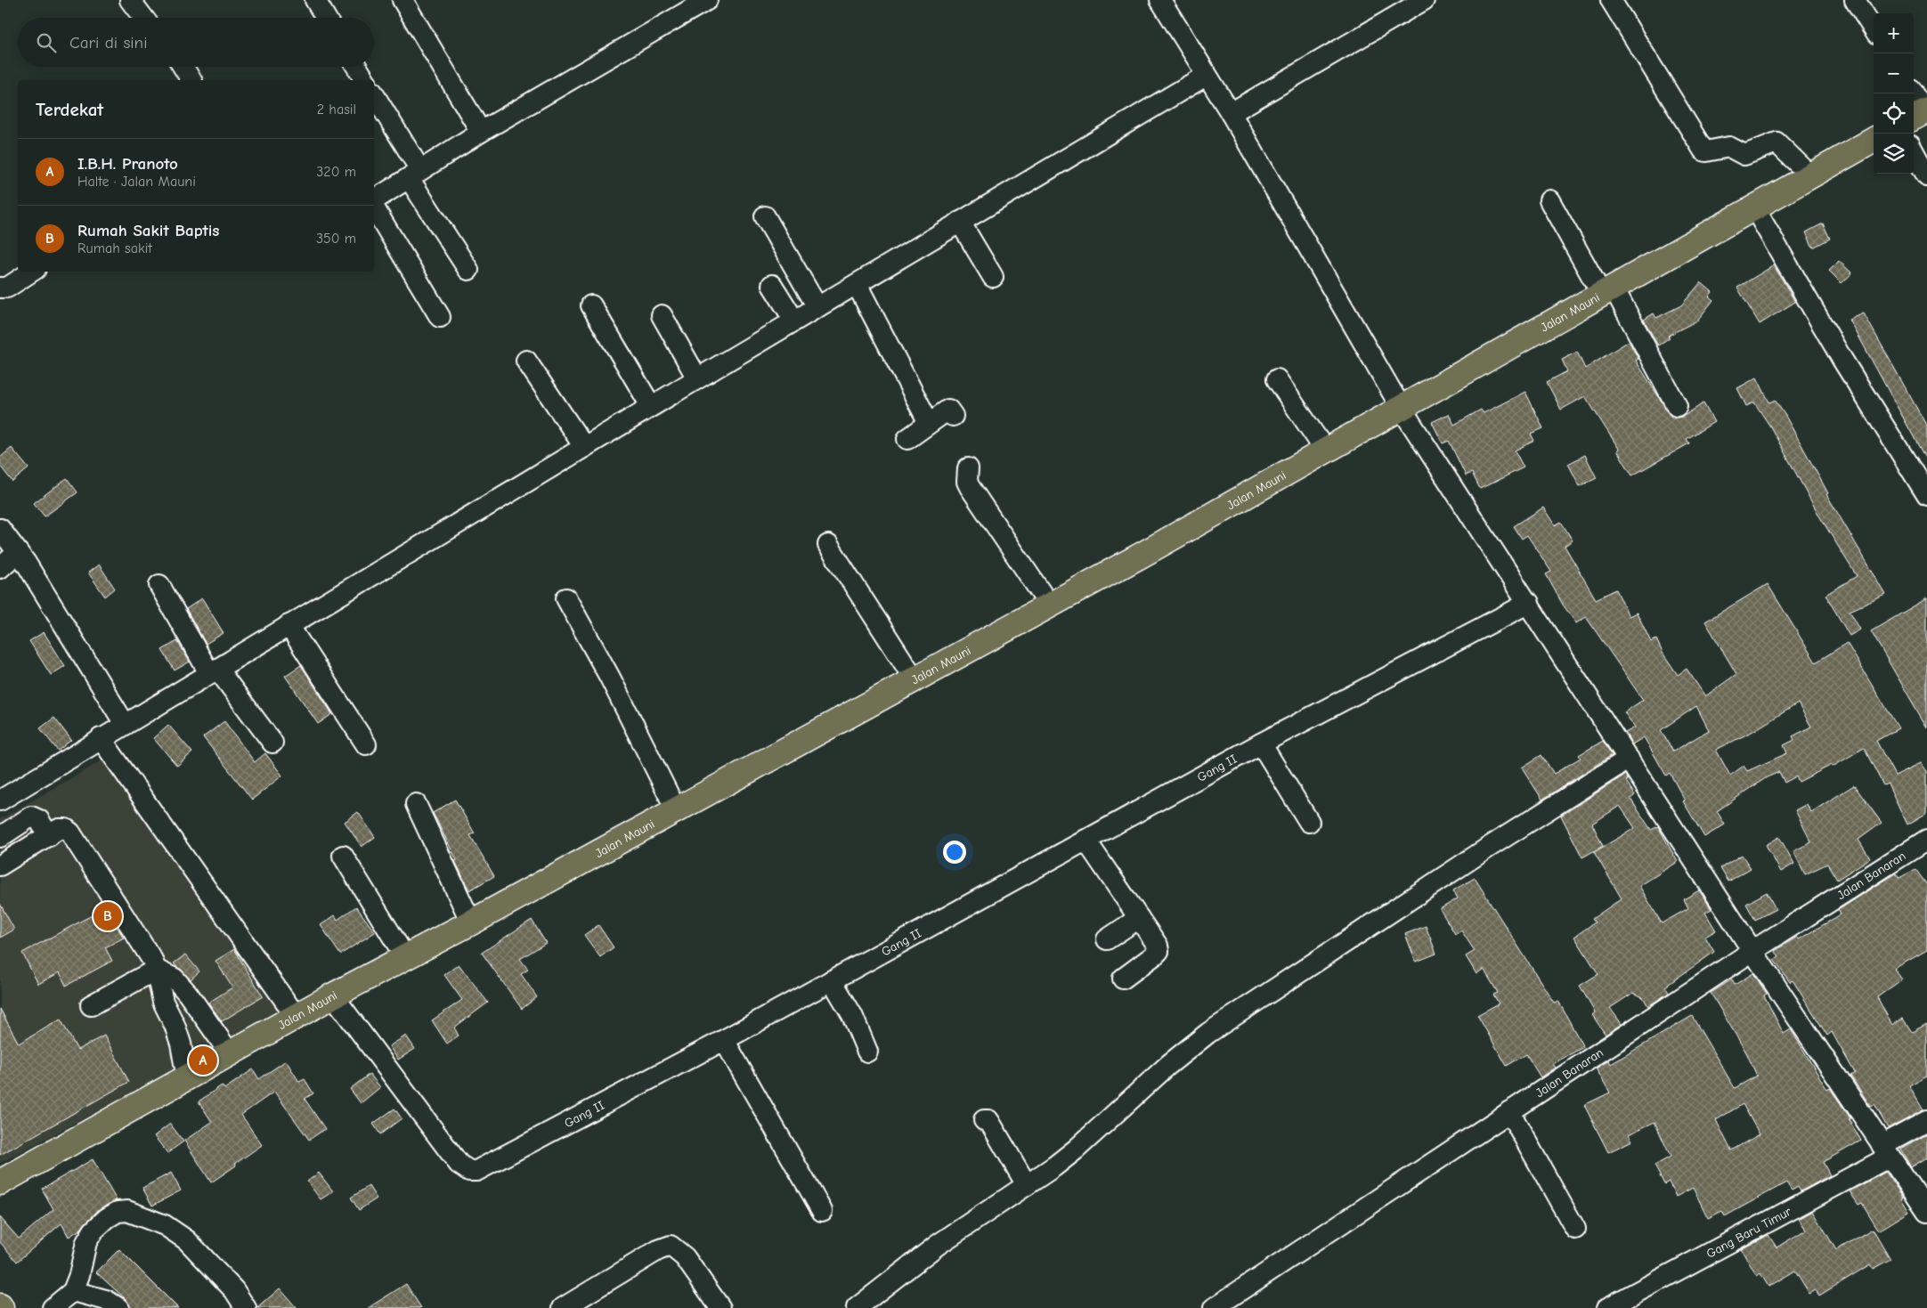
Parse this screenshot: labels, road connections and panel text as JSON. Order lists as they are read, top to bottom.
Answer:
{
  "streets": {
    "main road": ["Jalan Mauni"],
    "street": ["Gang II", "Jalan Banaran", "Gang Baru Timur"]
  },
  "crossings": [
    ["Jalan Mauni", "Gang II"]
  ],
  "page": {
    "map_buttons": ["+", "−"],
    "search": "Cari di sini",
    "heading": ["Terdekat", "2 hasil"],
    "list": [
      {
        "mark": "A",
        "name": "I.B.H. Pranoto",
        "note": "Halte · Jalan Mauni",
        "value": "320 m"
      },
      {
        "mark": "B",
        "name": "Rumah Sakit Baptis",
        "note": "Rumah sakit",
        "value": "350 m"
      }
    ],
    "pins": ["B", "A"]
  }
}
